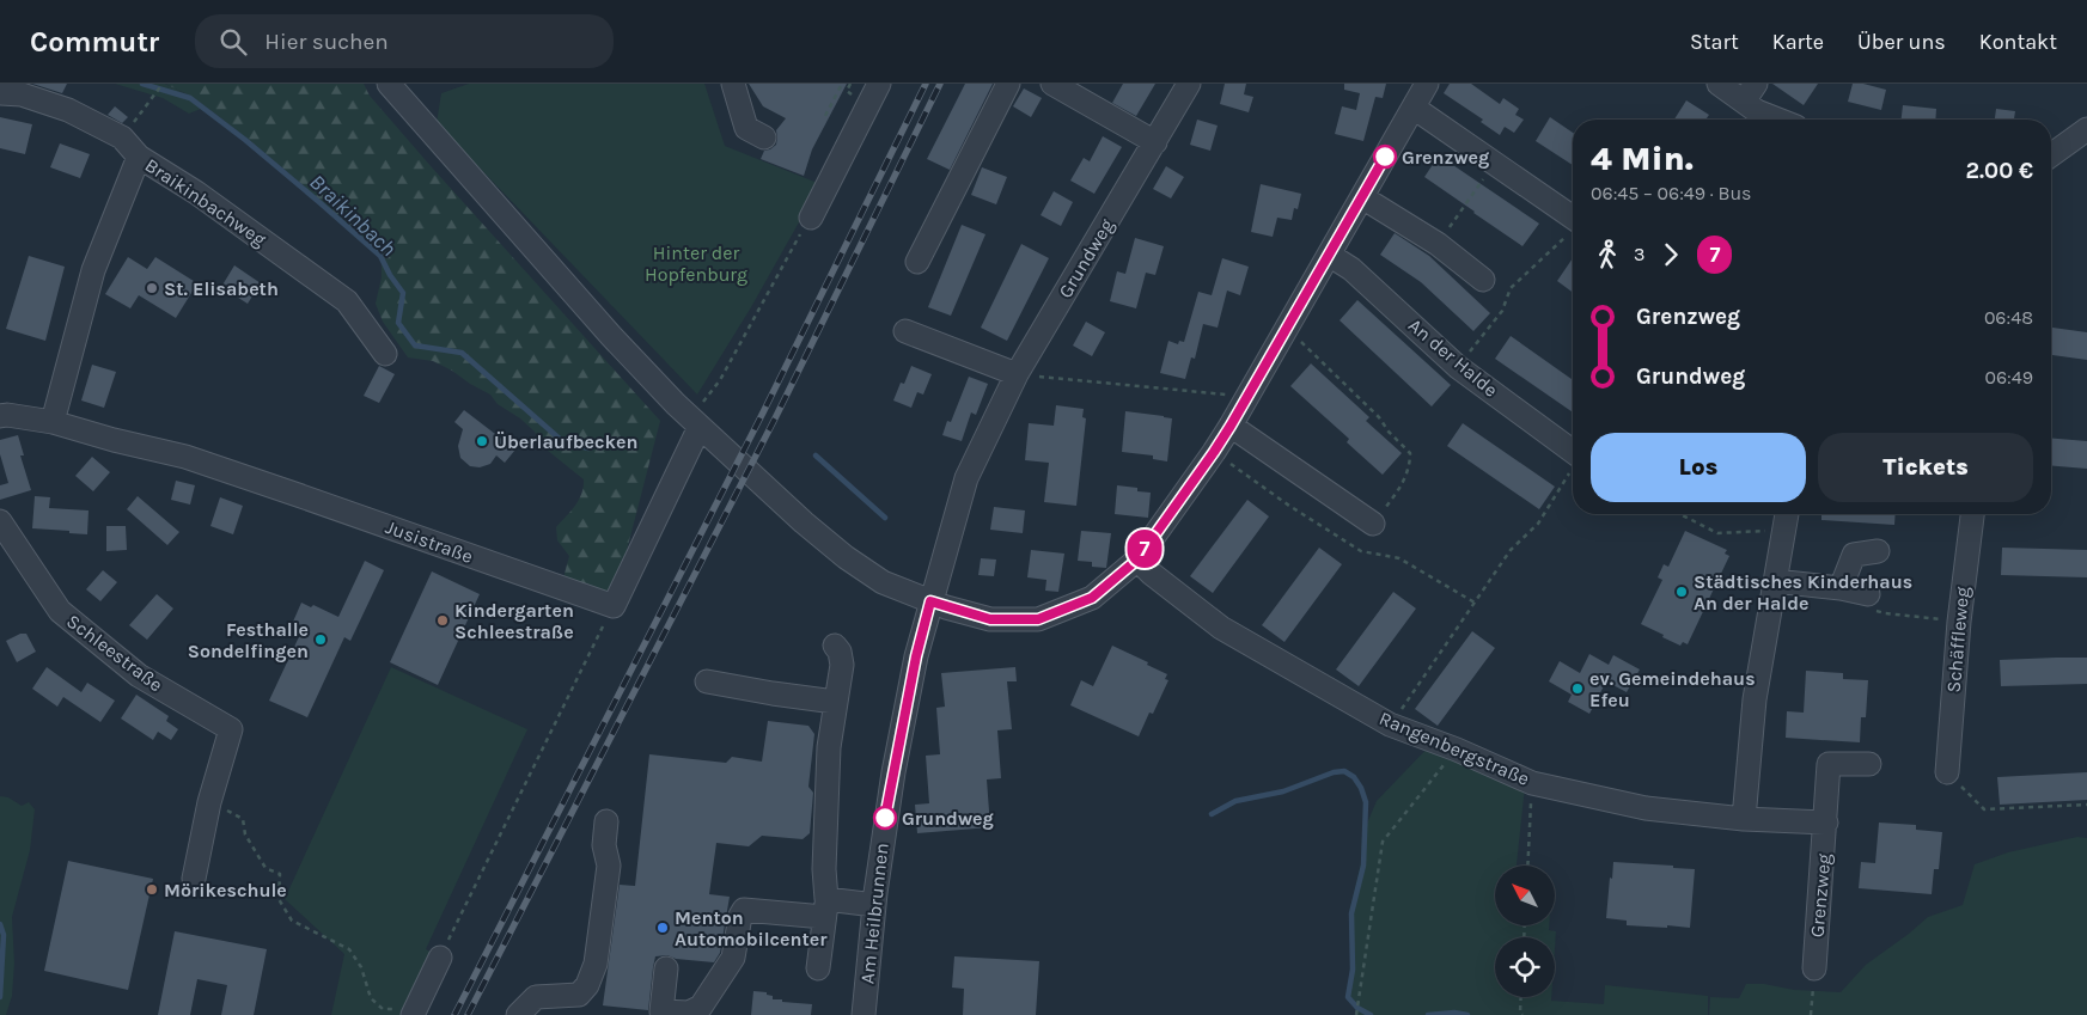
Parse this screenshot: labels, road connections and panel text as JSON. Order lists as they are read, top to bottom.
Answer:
{
  "streets": {
    "street": [
      "Braikinbachweg",
      "Grundweg",
      "An der Halde",
      "Jusistraße",
      "Schäffleweg",
      "Schleestraße",
      "Rangenbergstraße",
      "Grenzweg",
      "Am Heilbrunnen"
    ]
  },
  "crossings": [
    ["Grundweg", "Am Heilbrunnen"]
  ],
  "water": ["Braikinbach"],
  "parks": ["Hinter der Hopfenburg"],
  "places": [
    "Grenzweg",
    "St. Elisabeth",
    "Überlaufbecken",
    "Städtisches Kinderhaus An der Halde",
    "Kindergarten Schleestraße",
    "Festhalle Sondelfingen",
    "ev. Gemeindehaus Efeu",
    "Grundweg",
    "Mörikeschule",
    "Menton Automobilcenter"
  ],
  "lines": ["bus line 7"],
  "north": "top left",
  "page": {
    "header": "Commutr",
    "search": "Hier suchen",
    "nav": [
      "Start",
      "Karte",
      "Über uns",
      "Kontakt"
    ],
    "on_map": "7",
    "heading": ["4 Min.", "06:45 – 06:49 · Bus", "2.00 €"],
    "legs": ["3", "7"],
    "list": [
      {
        "name": "Grenzweg",
        "value": "06:48"
      },
      {
        "name": "Grundweg",
        "value": "06:49"
      }
    ],
    "buttons": ["Los", "Tickets"]
  }
}
